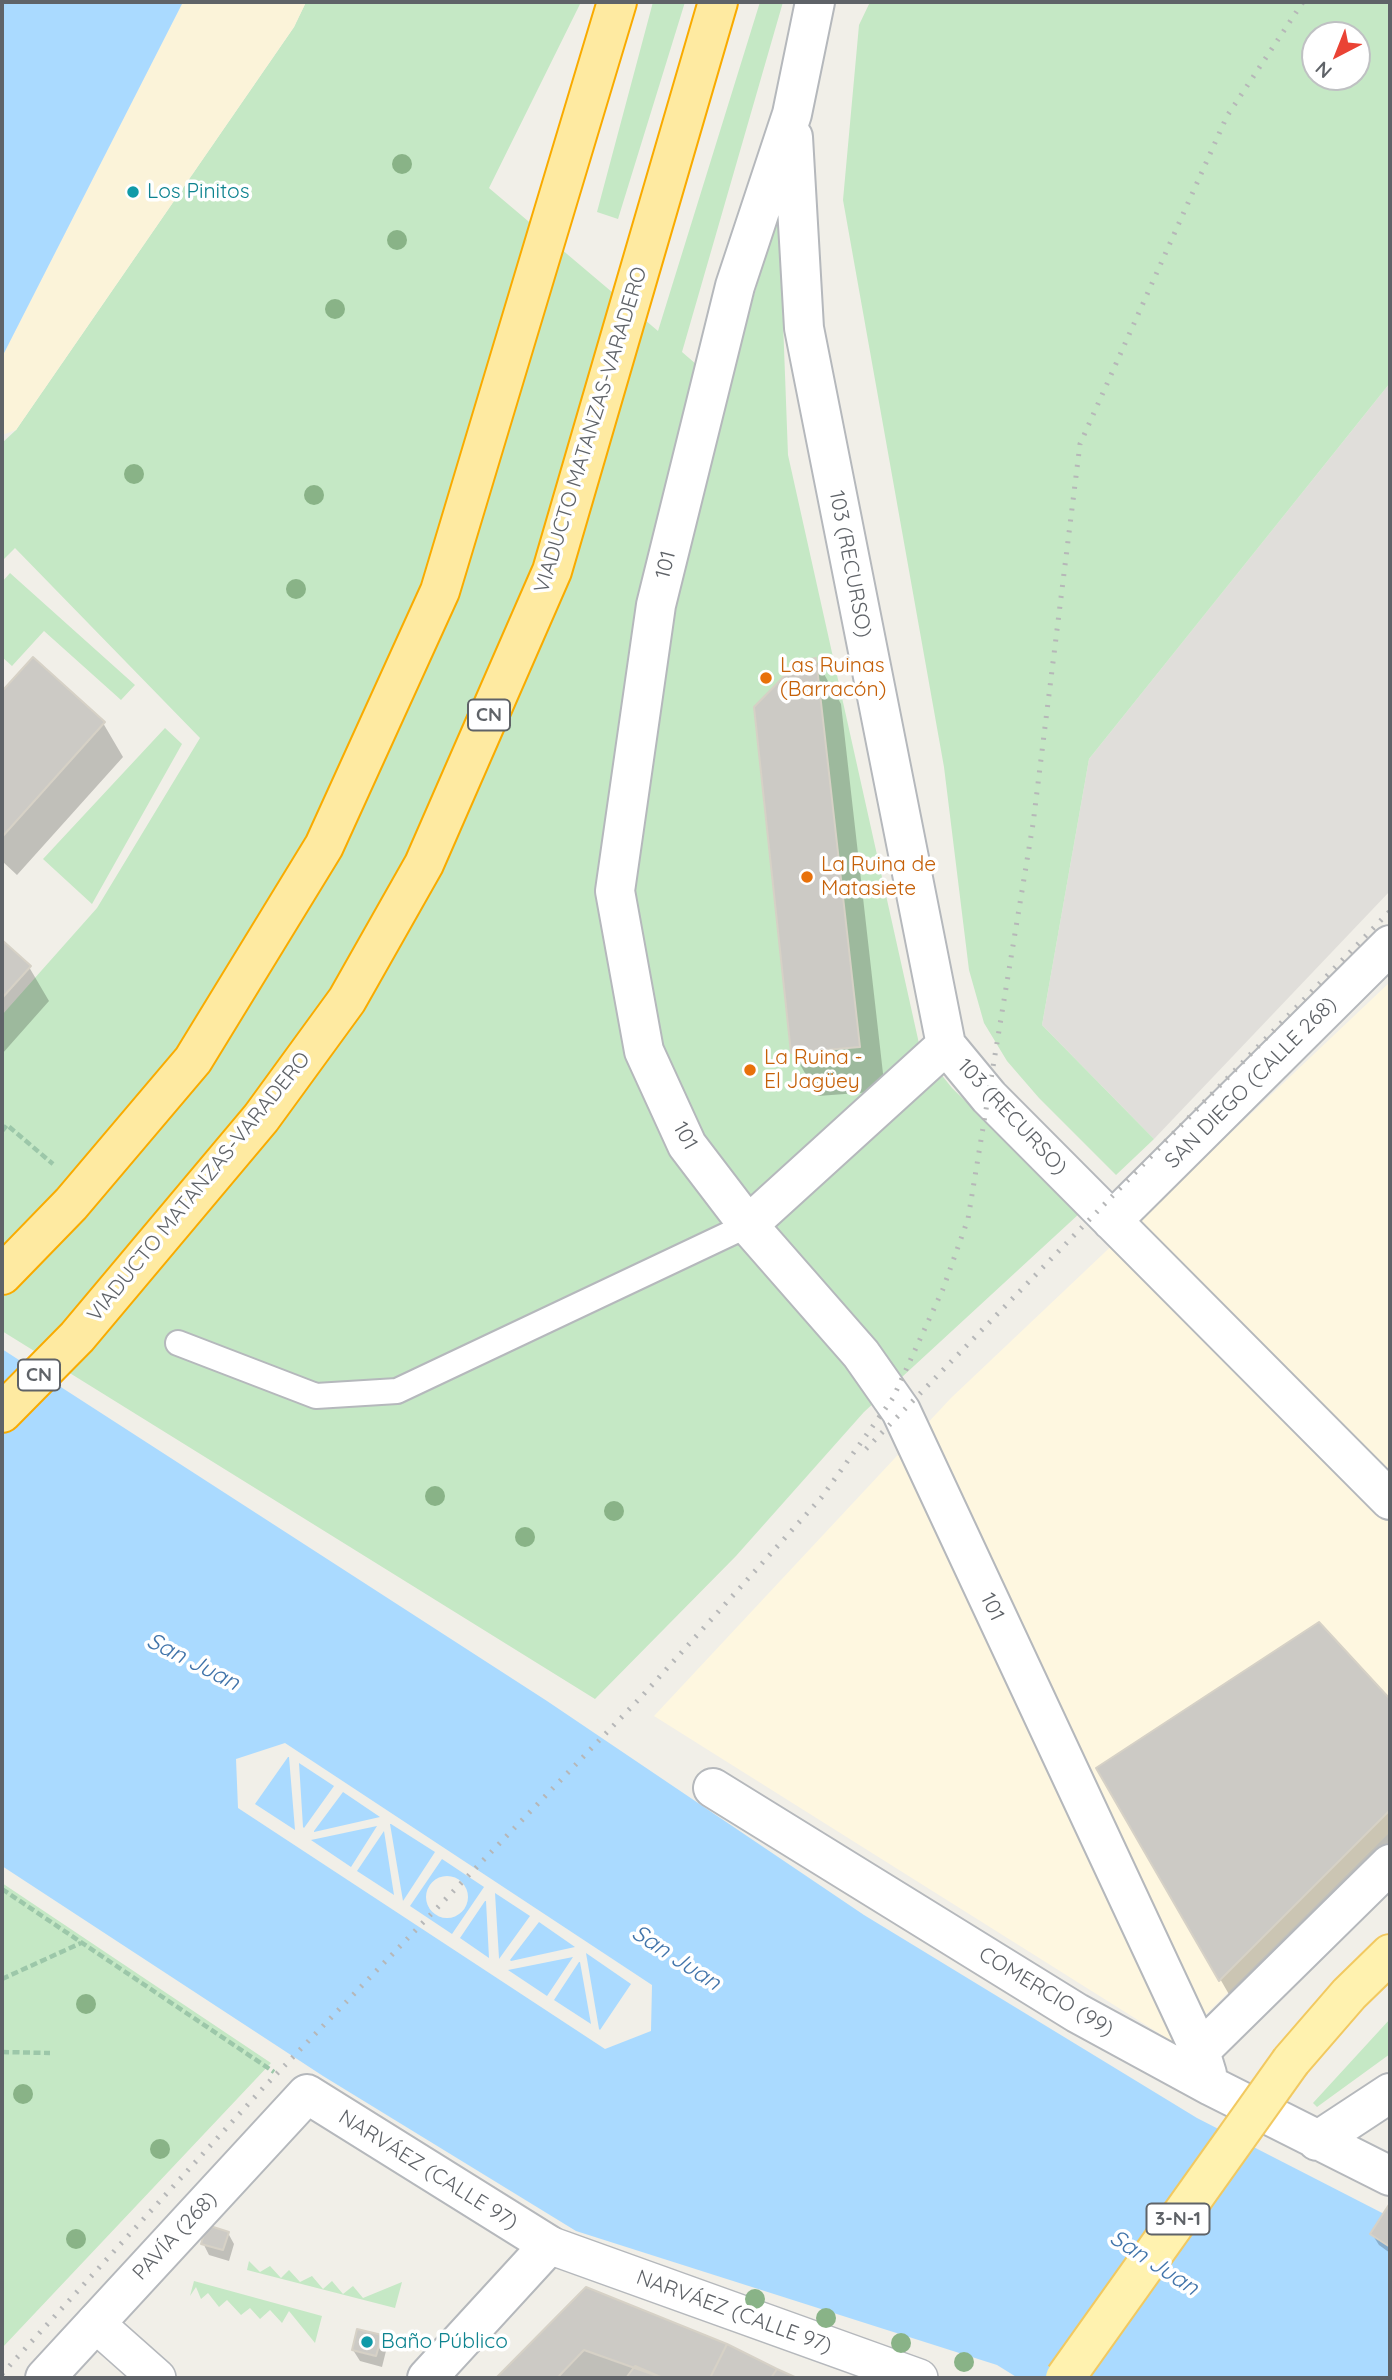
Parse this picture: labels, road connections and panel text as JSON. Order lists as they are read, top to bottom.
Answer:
{
  "streets": {
    "highway": ["VIADUCTO MATANZAS-VARADERO", "CN"],
    "main road": ["3-N-1"],
    "street": [
      "103 (RECURSO)",
      "101",
      "SAN DIEGO (CALLE 268)",
      "COMERCIO (99)",
      "NARVÁEZ (CALLE 97)",
      "PAVÍA (268)"
    ]
  },
  "crossings": [
    ["103 (RECURSO)", "101"],
    ["103 (RECURSO)", "SAN DIEGO (CALLE 268)"],
    ["101", "COMERCIO (99)"],
    ["NARVÁEZ (CALLE 97)", "PAVÍA (268)"]
  ],
  "water": ["San Juan"],
  "places": [
    "Los Pinitos",
    "Las Ruinas (Barracón)",
    "La Ruina de Matasiete",
    "La Ruina - El Jagüey",
    "Baño Público"
  ],
  "north": "bottom left"
}
